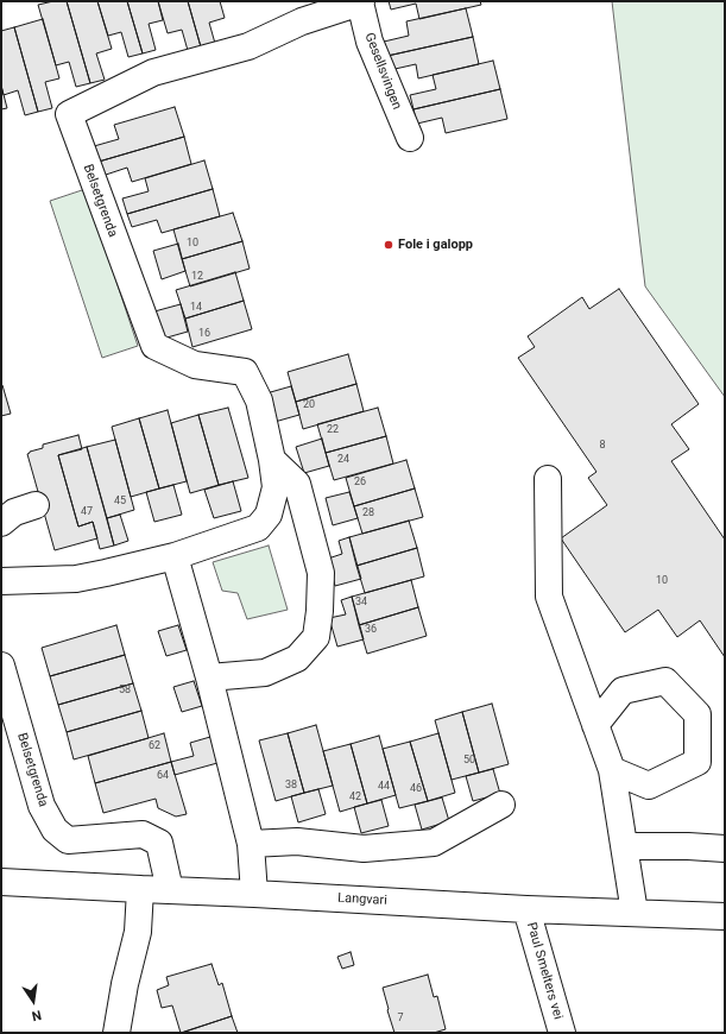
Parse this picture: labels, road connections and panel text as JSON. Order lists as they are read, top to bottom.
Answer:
{
  "streets": {
    "street": [
      "Gesellsvingen",
      "Belsetgrenda",
      "Langvari",
      "Paul Smelters vei"
    ]
  },
  "crossings": [
    ["Gesellsvingen", "Belsetgrenda"],
    ["Belsetgrenda", "Langvari"],
    ["Langvari", "Paul Smelters vei"]
  ],
  "places": ["Fole i galopp"],
  "house_numbers": [
    "10",
    "12",
    "14",
    "16",
    "20",
    "22",
    "8",
    "24",
    "26",
    "45",
    "47",
    "28",
    "10",
    "34",
    "36",
    "58",
    "62",
    "50",
    "64",
    "38",
    "44",
    "46",
    "42",
    "7"
  ],
  "north": "bottom"
}
